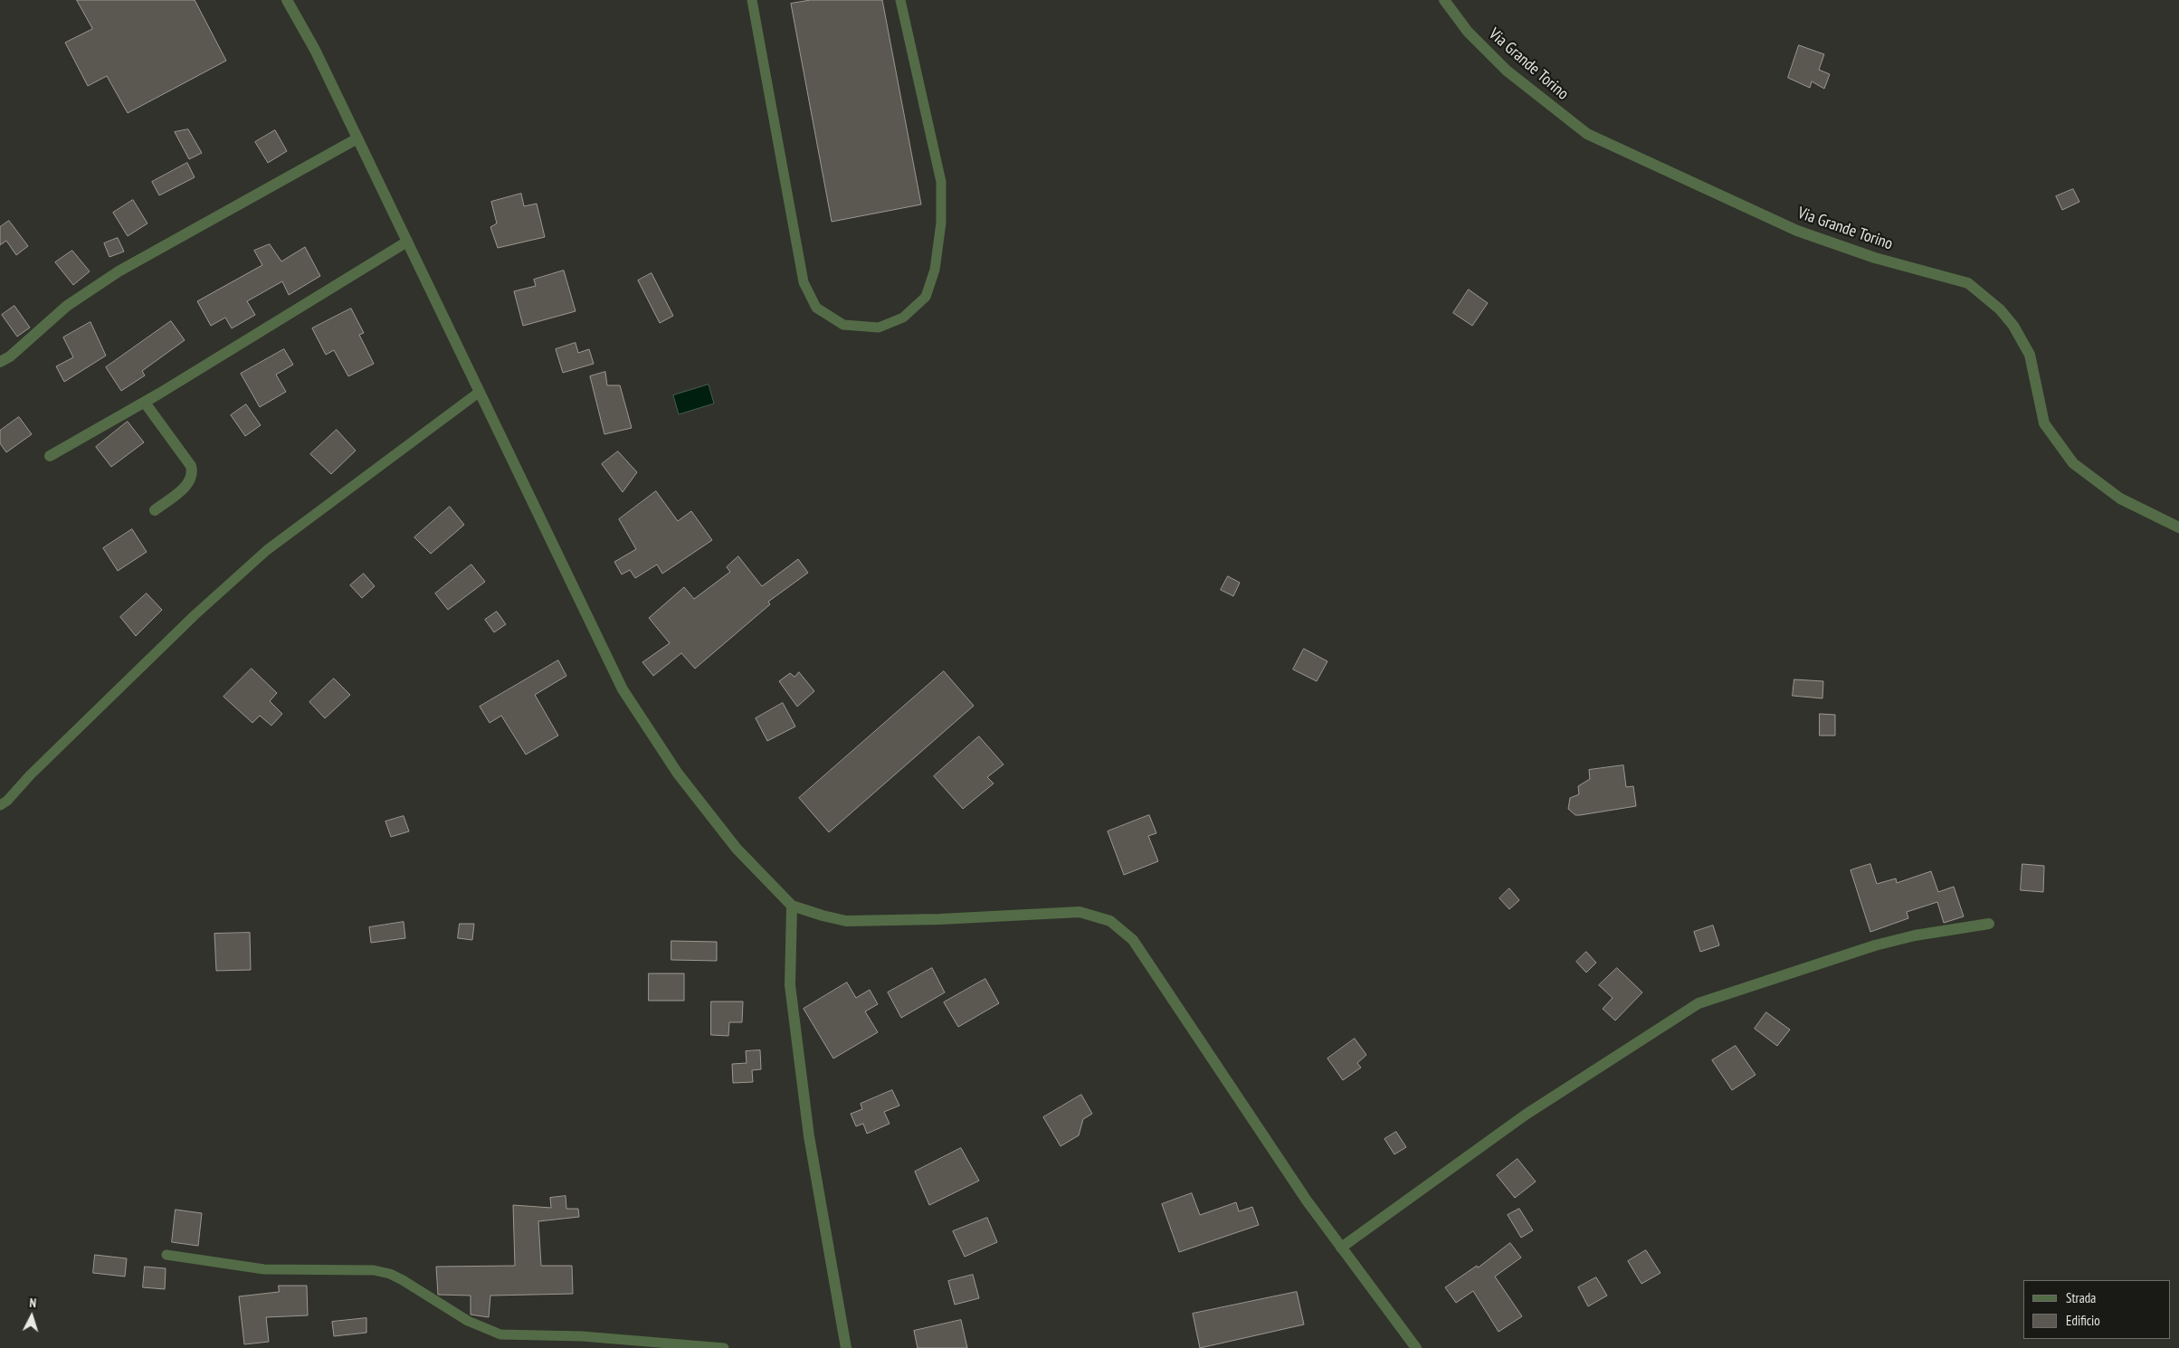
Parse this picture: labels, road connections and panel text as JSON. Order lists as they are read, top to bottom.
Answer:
{
  "streets": {
    "street": ["Via Grande Torino"]
  },
  "legend": ["Strada", "Edificio"],
  "north": "top"
}
